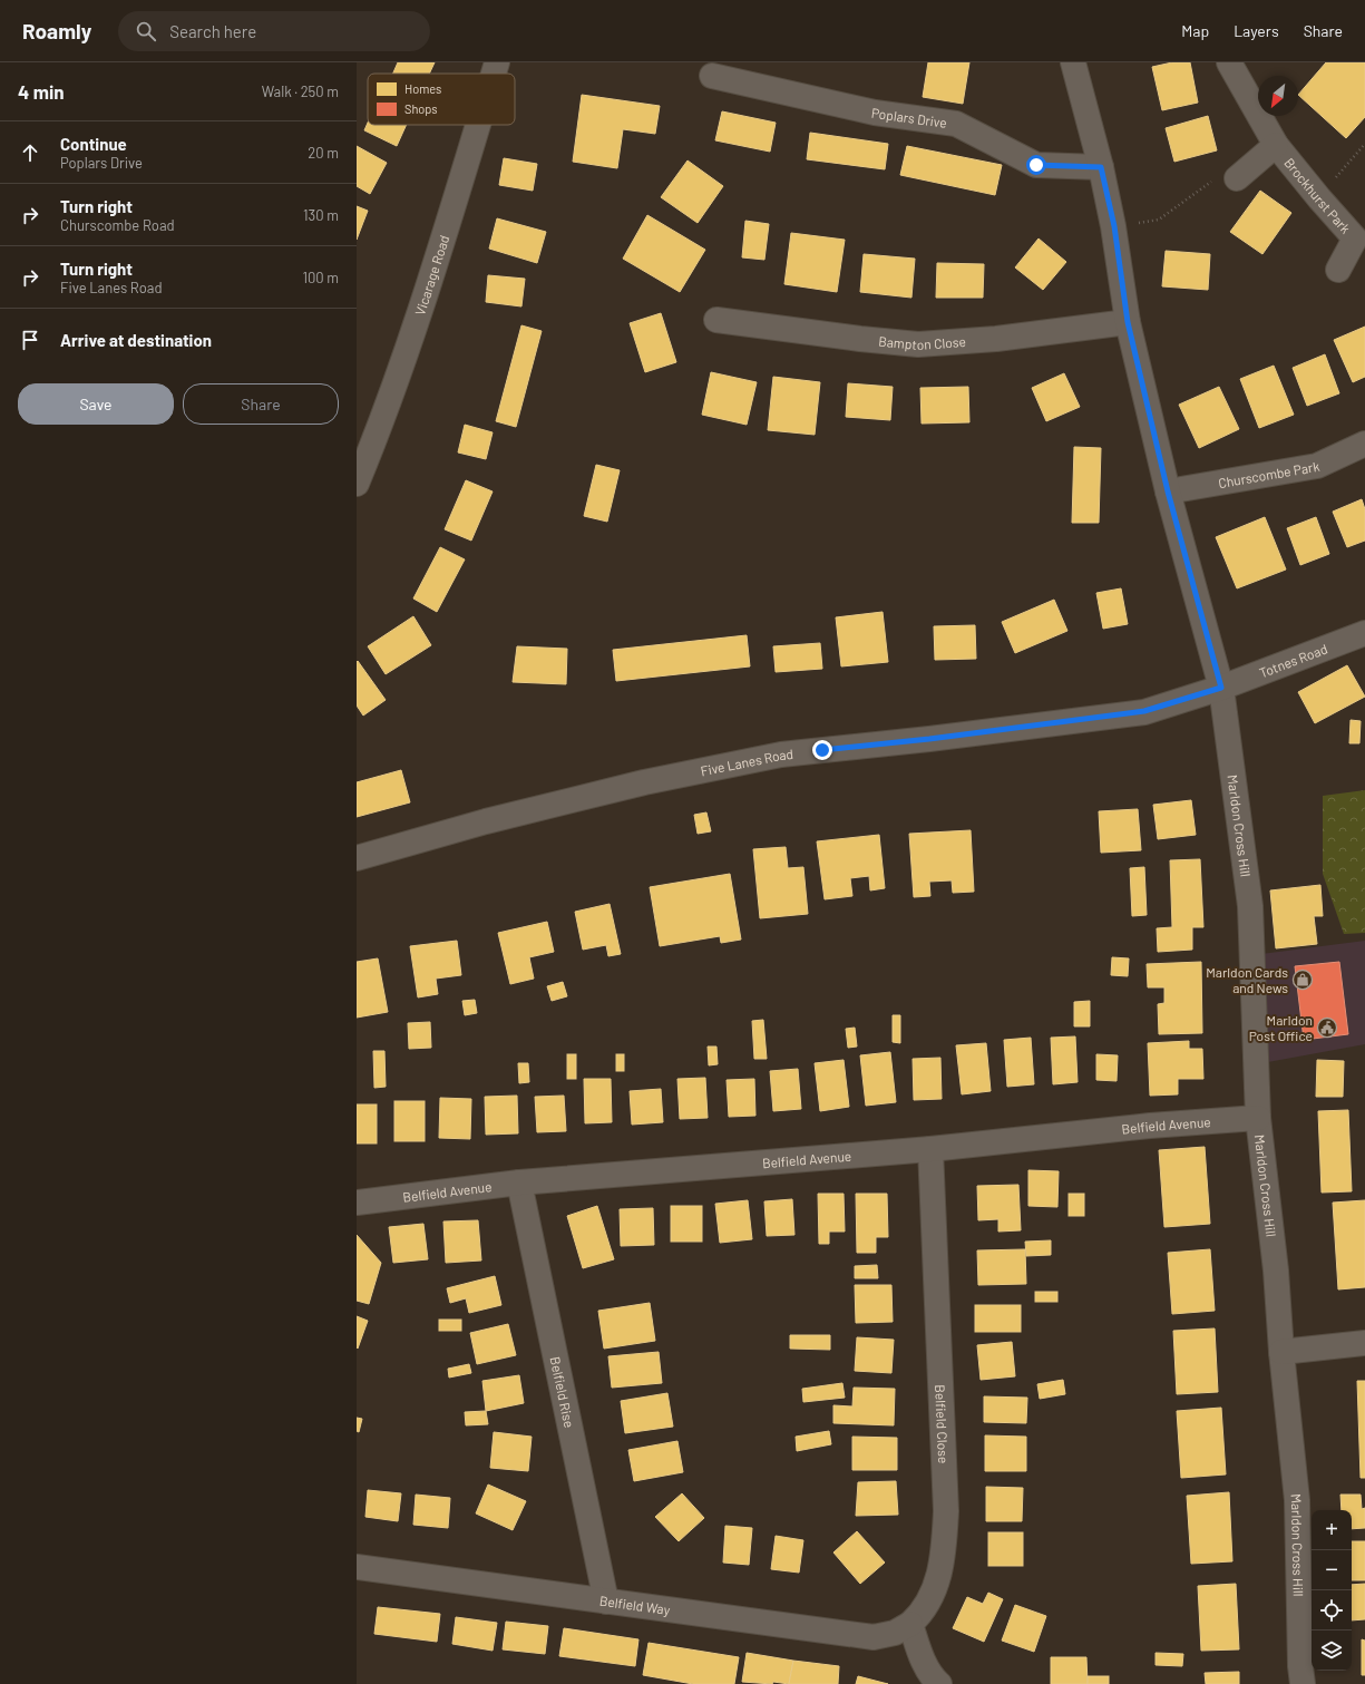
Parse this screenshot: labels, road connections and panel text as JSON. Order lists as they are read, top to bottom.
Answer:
{
  "streets": {
    "street": [
      "Poplars Drive",
      "Brockhurst Park",
      "Vicarage Road",
      "Bampton Close",
      "Churscombe Park",
      "Totnes Road",
      "Five Lanes Road",
      "Marldon Cross Hill",
      "Belfield Avenue",
      "Belfield Rise",
      "Belfield Close",
      "Belfield Way"
    ]
  },
  "crossings": [
    ["Poplars Drive", "Marldon Cross Hill"],
    ["Bampton Close", "Marldon Cross Hill"],
    ["Churscombe Park", "Marldon Cross Hill"],
    ["Totnes Road", "Five Lanes Road"],
    ["Totnes Road", "Marldon Cross Hill"],
    ["Five Lanes Road", "Marldon Cross Hill"],
    ["Marldon Cross Hill", "Belfield Avenue"],
    ["Belfield Avenue", "Belfield Rise"],
    ["Belfield Avenue", "Belfield Close"],
    ["Belfield Rise", "Belfield Way"],
    ["Belfield Close", "Belfield Way"]
  ],
  "places": {
    "shop": ["Marldon Cards and News"],
    "public building": ["Marldon Post Office"]
  },
  "legend": ["Homes", "Shops"],
  "north": "bottom left",
  "page": {
    "header": "Roamly",
    "search": "Search here",
    "nav": ["Map", "Layers", "Share"],
    "heading": ["4 min", "Walk · 250 m"],
    "list": [
      ["Continue", "Poplars Drive", "20 m"],
      ["Turn right", "Churscombe Road", "130 m"],
      ["Turn right", "Five Lanes Road", "100 m"],
      "Arrive at destination"
    ],
    "buttons": ["Save", "Share"],
    "map_buttons": ["+", "−"]
  }
}
